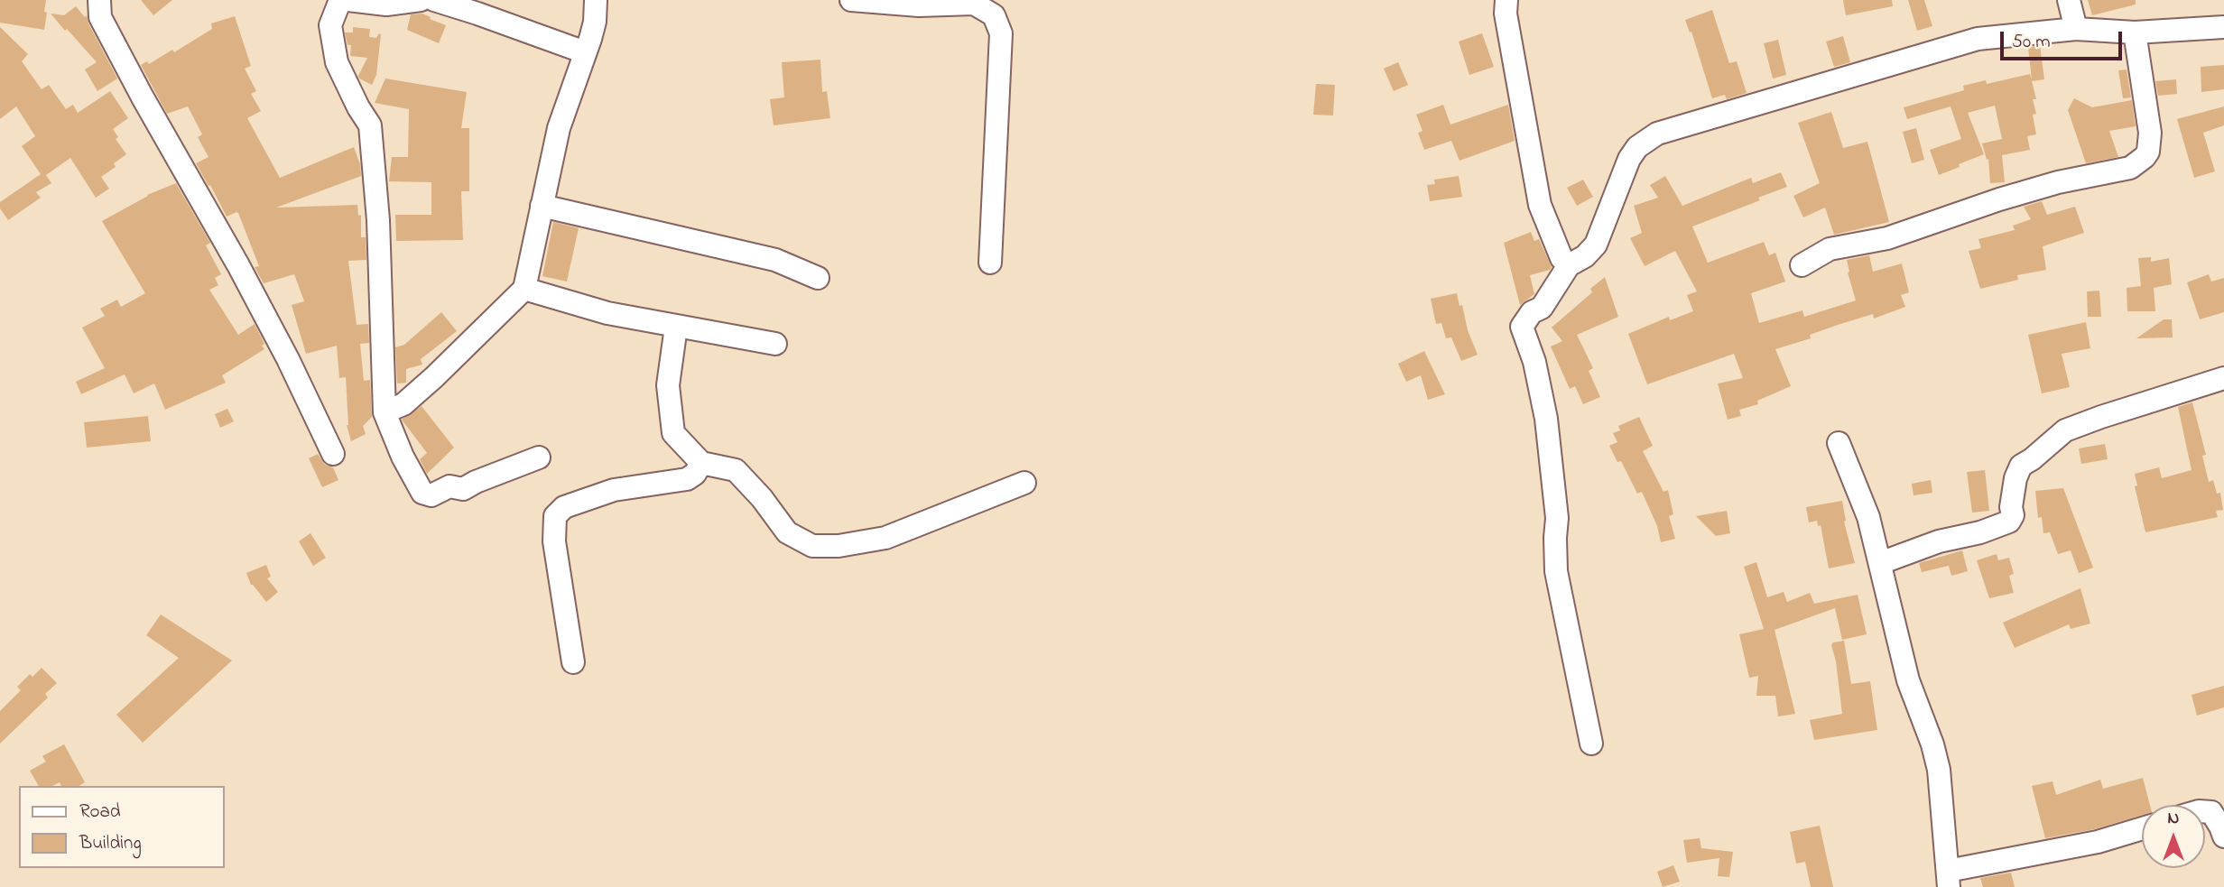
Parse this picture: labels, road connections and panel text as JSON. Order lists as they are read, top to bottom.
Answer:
{
  "legend": ["Road", "Building"],
  "scale_bar": "50 m",
  "north": "top"
}
